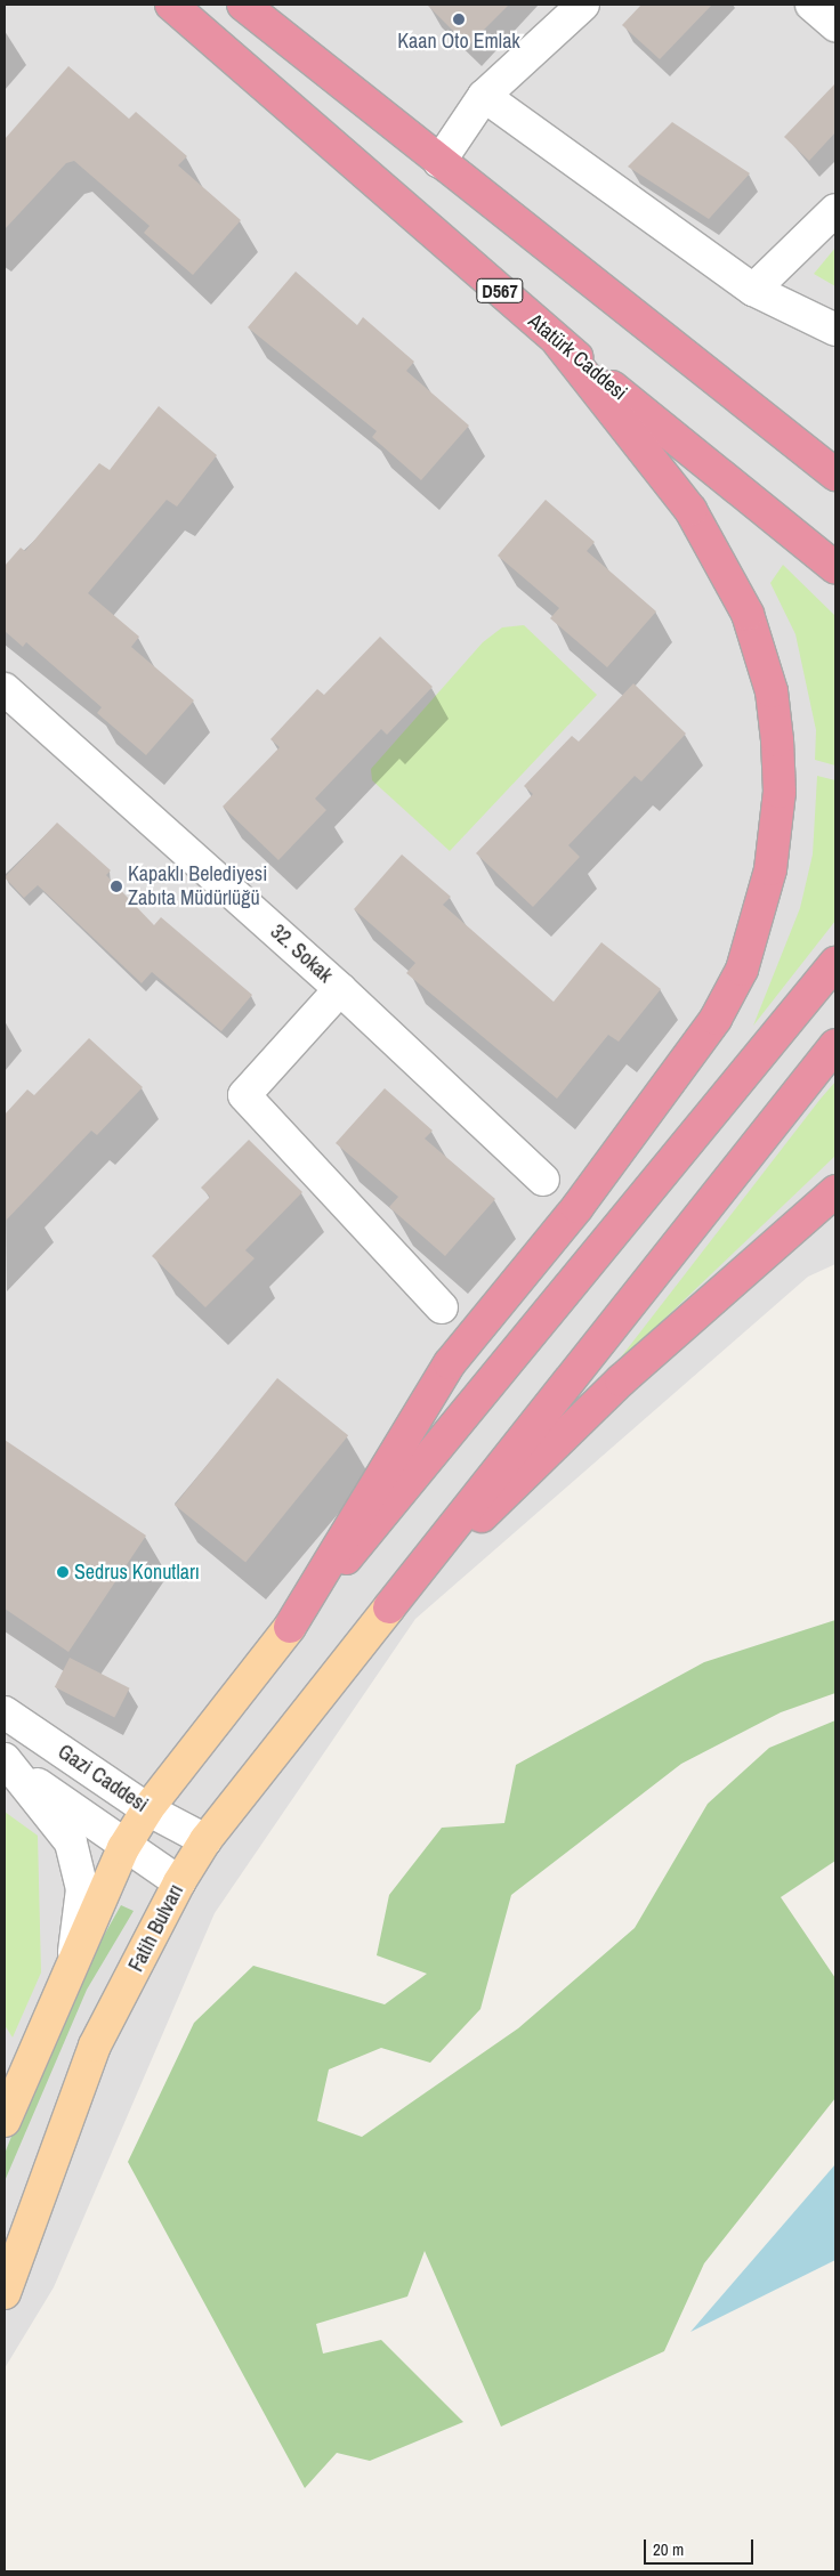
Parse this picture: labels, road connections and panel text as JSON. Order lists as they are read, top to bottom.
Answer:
{
  "streets": {
    "highway": ["D567", "Atatürk Caddesi"],
    "main road": ["Fatih Bulvarı"],
    "street": ["32. Sokak", "Gazi Caddesi"]
  },
  "crossings": [
    ["Gazi Caddesi", "Fatih Bulvarı"]
  ],
  "places": ["Kaan Oto Emlak", "Kapaklı Belediyesi Zabıta Müdürlüğü", "Sedrus Konutları"],
  "scale_bar": "20 m"
}
